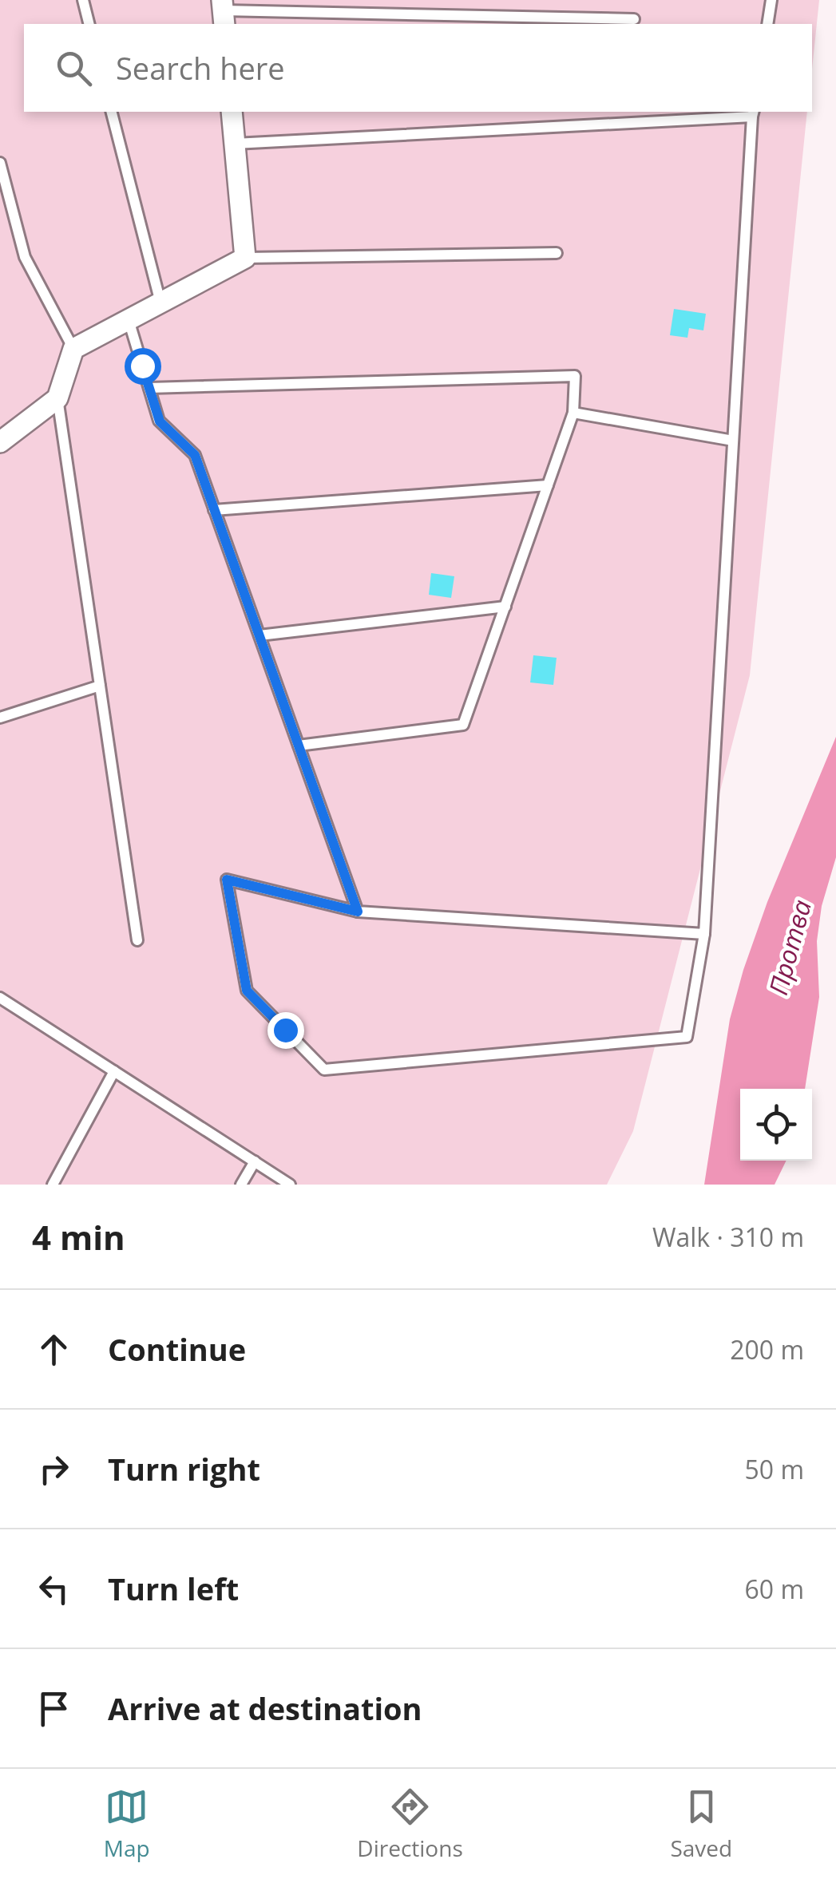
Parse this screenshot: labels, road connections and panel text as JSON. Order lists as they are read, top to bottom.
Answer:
{
  "water": ["Протва"],
  "page": {
    "search": "Search here",
    "heading": ["4 min", "Walk · 310 m"],
    "list": [
      ["Continue", "200 m"],
      ["Turn right", "50 m"],
      ["Turn left", "60 m"],
      "Arrive at destination"
    ],
    "nav": ["Map", "Directions", "Saved"]
  }
}
